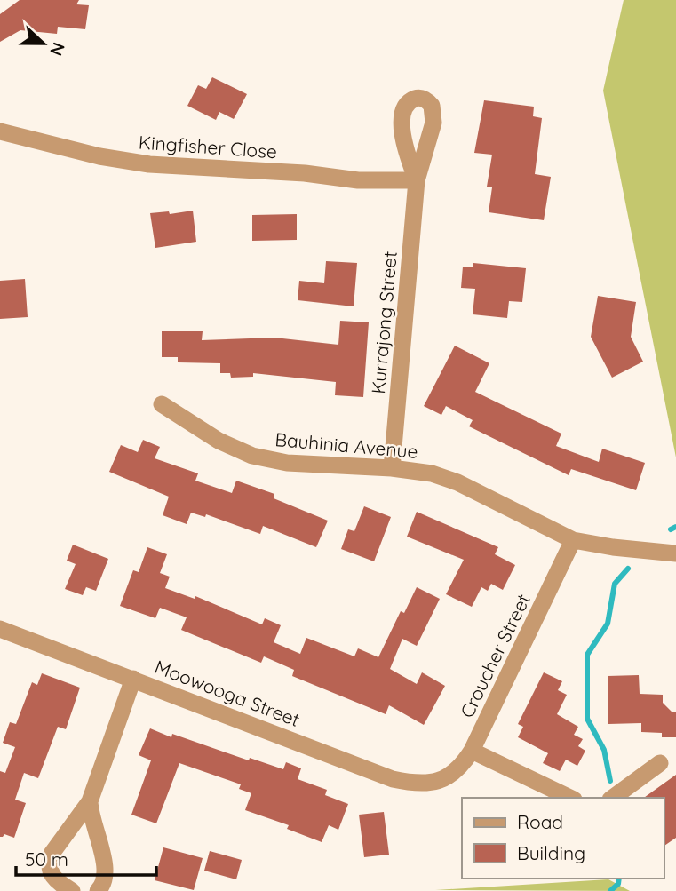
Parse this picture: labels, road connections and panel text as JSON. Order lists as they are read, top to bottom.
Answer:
{
  "streets": {
    "street": [
      "Kingfisher Close",
      "Kurrajong Street",
      "Bauhinia Avenue",
      "Croucher Street",
      "Moowooga Street"
    ]
  },
  "crossings": [
    ["Kingfisher Close", "Kurrajong Street"],
    ["Kurrajong Street", "Bauhinia Avenue"],
    ["Bauhinia Avenue", "Croucher Street"],
    ["Croucher Street", "Moowooga Street"]
  ],
  "legend": ["Road", "Building"],
  "scale_bar": "50 m",
  "north": "right"
}
